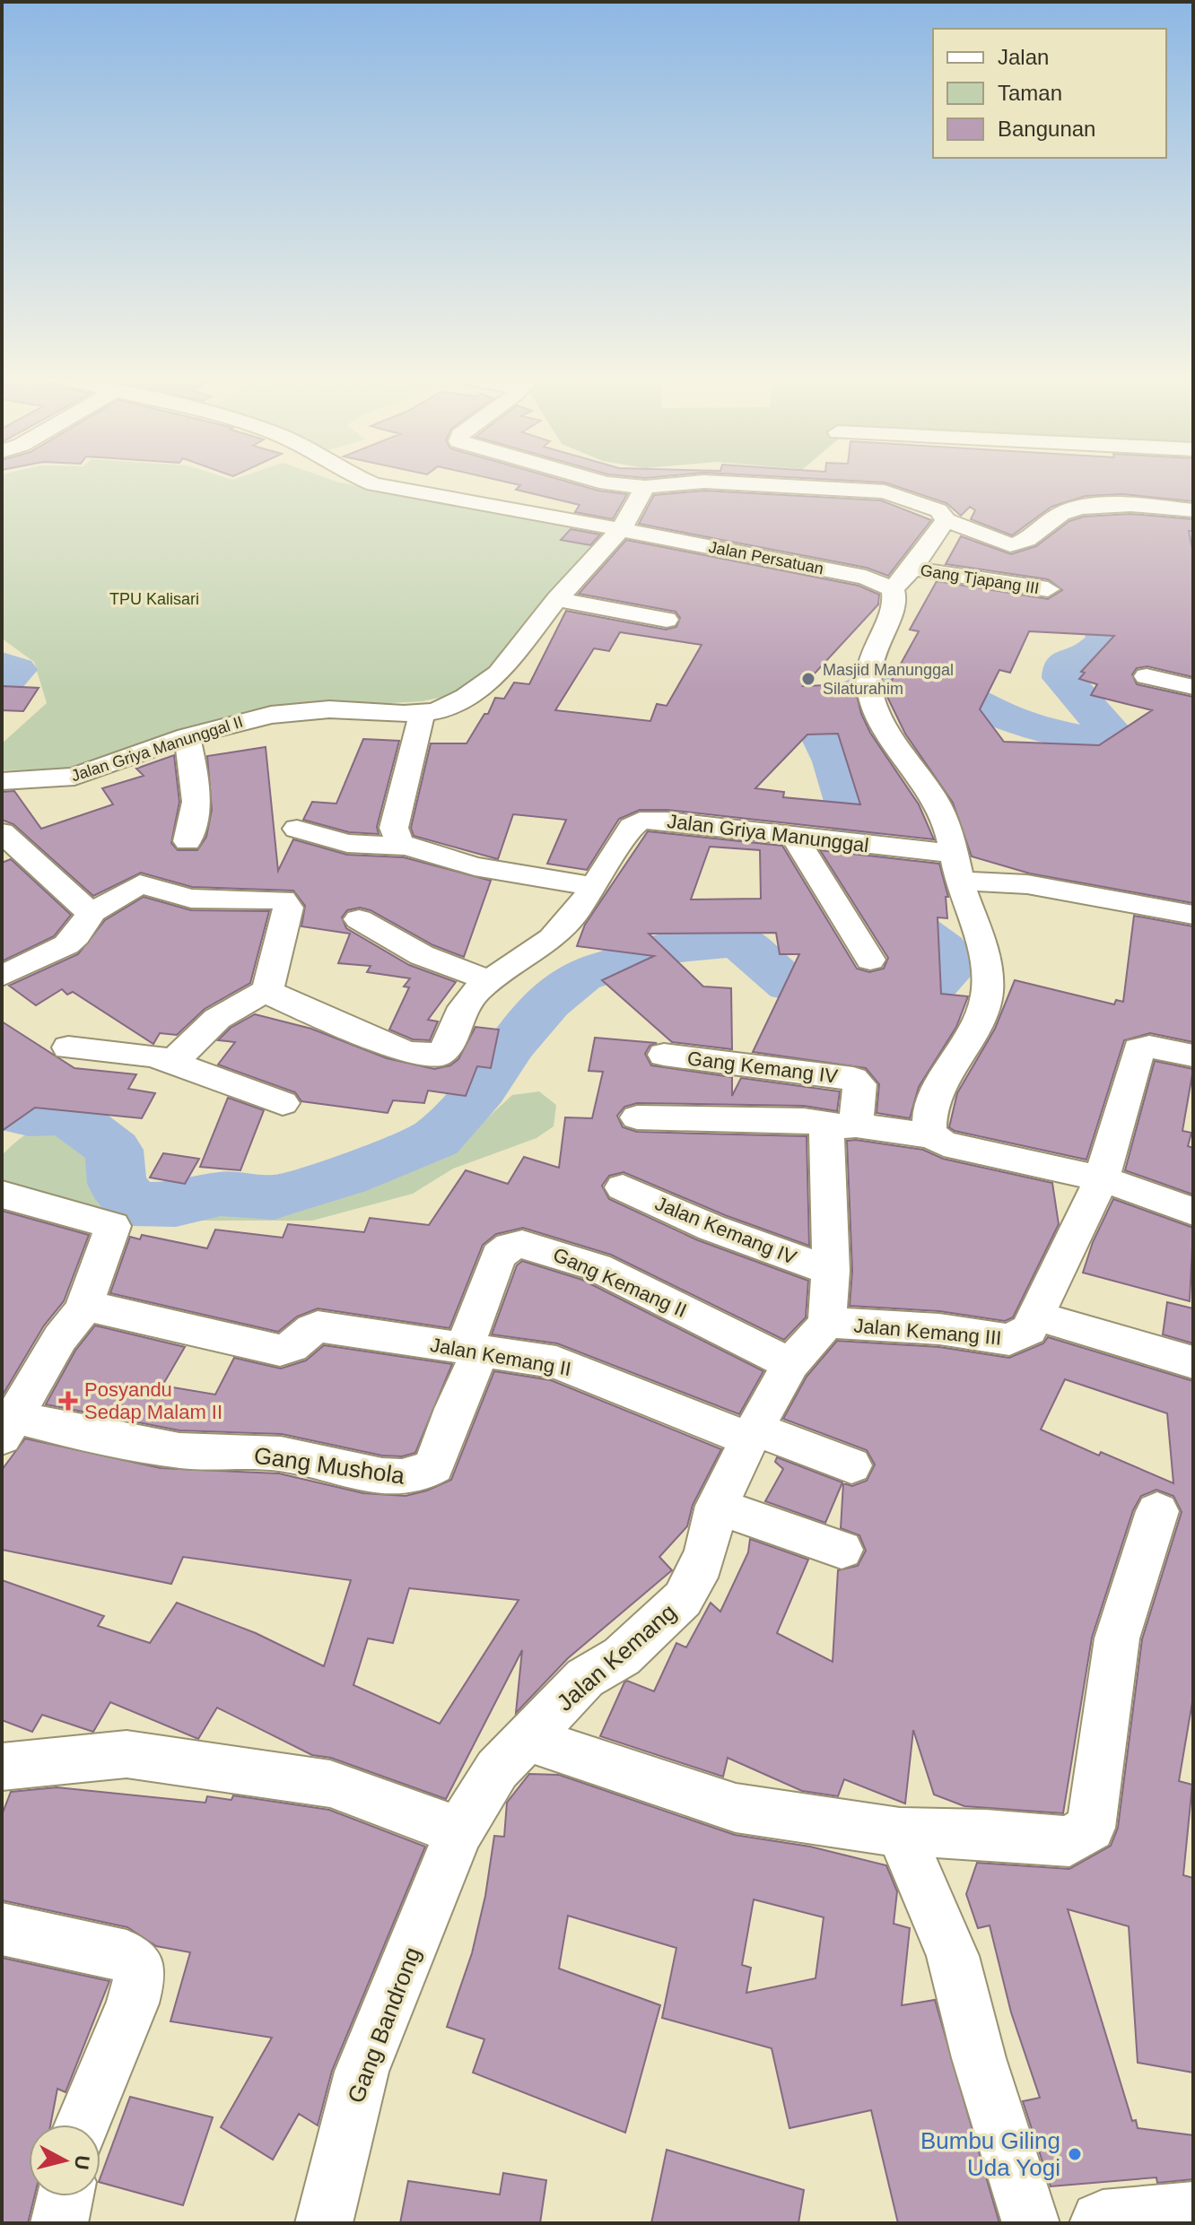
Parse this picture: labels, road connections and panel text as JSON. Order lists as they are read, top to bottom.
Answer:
{
  "streets": {
    "street": [
      "Jalan Persatuan",
      "Gang Tjapang III",
      "Jalan Griya Manunggal II",
      "Jalan Griya Manunggal",
      "Gang Kemang IV",
      "Jalan Kemang IV",
      "Gang Kemang II",
      "Jalan Kemang III",
      "Jalan Kemang II",
      "Gang Mushola",
      "Jalan Kemang",
      "Gang Bandrong"
    ]
  },
  "crossings": [
    ["Jalan Persatuan", "Jalan Griya Manunggal II"],
    ["Gang Kemang II", "Jalan Kemang II"],
    ["Gang Kemang II", "Gang Mushola"],
    ["Gang Kemang II", "Jalan Kemang"],
    ["Jalan Kemang III", "Jalan Kemang"],
    ["Jalan Kemang II", "Gang Mushola"],
    ["Jalan Kemang II", "Jalan Kemang"],
    ["Jalan Kemang", "Gang Bandrong"]
  ],
  "parks": ["TPU Kalisari"],
  "places": {
    "other": ["Masjid Manunggal Silaturahim", "Bumbu Giling Uda Yogi"],
    "health": ["Posyandu Sedap Malam II"]
  },
  "legend": ["Jalan", "Taman", "Bangunan"],
  "north": "right"
}
